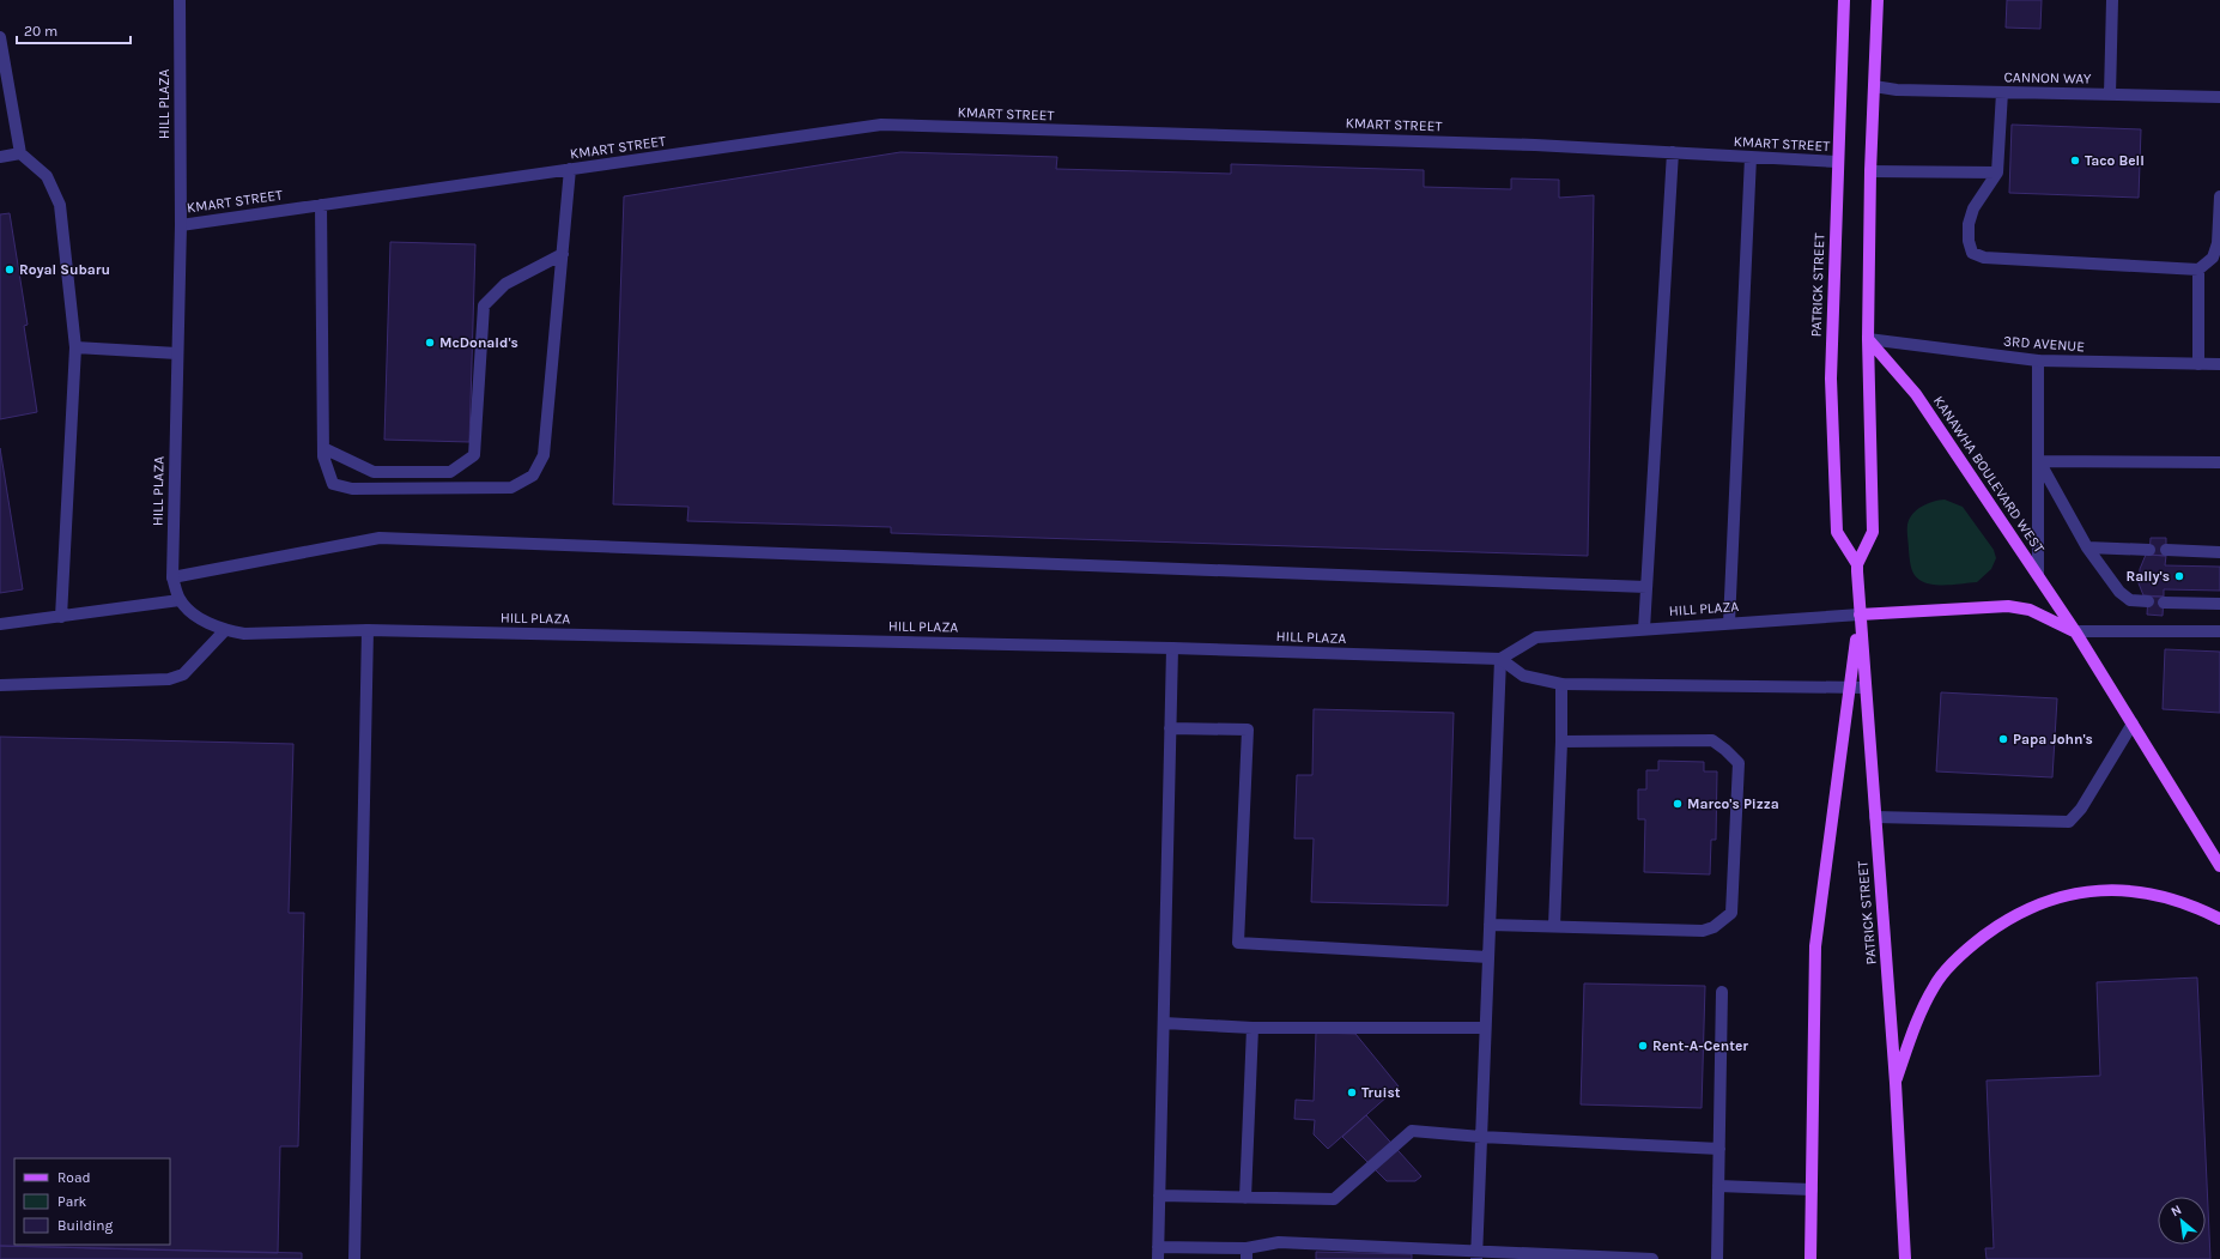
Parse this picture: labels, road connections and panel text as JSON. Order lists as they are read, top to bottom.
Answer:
{
  "streets": {
    "main road": ["PATRICK STREET", "KANAWHA BOULEVARD WEST"],
    "street": [
      "CANNON WAY",
      "HILL PLAZA",
      "KMART STREET",
      "3RD AVENUE"
    ]
  },
  "crossings": [
    ["CANNON WAY", "PATRICK STREET"],
    ["HILL PLAZA", "KMART STREET"],
    ["HILL PLAZA", "PATRICK STREET"],
    ["KMART STREET", "PATRICK STREET"],
    ["PATRICK STREET", "3RD AVENUE"],
    ["PATRICK STREET", "KANAWHA BOULEVARD WEST"],
    ["3RD AVENUE", "KANAWHA BOULEVARD WEST"]
  ],
  "places": [
    "Taco Bell",
    "Royal Subaru",
    "McDonald's",
    "Rally's",
    "Papa John's",
    "Marco's Pizza",
    "Rent-A-Center",
    "Truist"
  ],
  "legend": ["Road", "Park", "Building"],
  "scale_bar": "20 m",
  "north": "top left"
}
